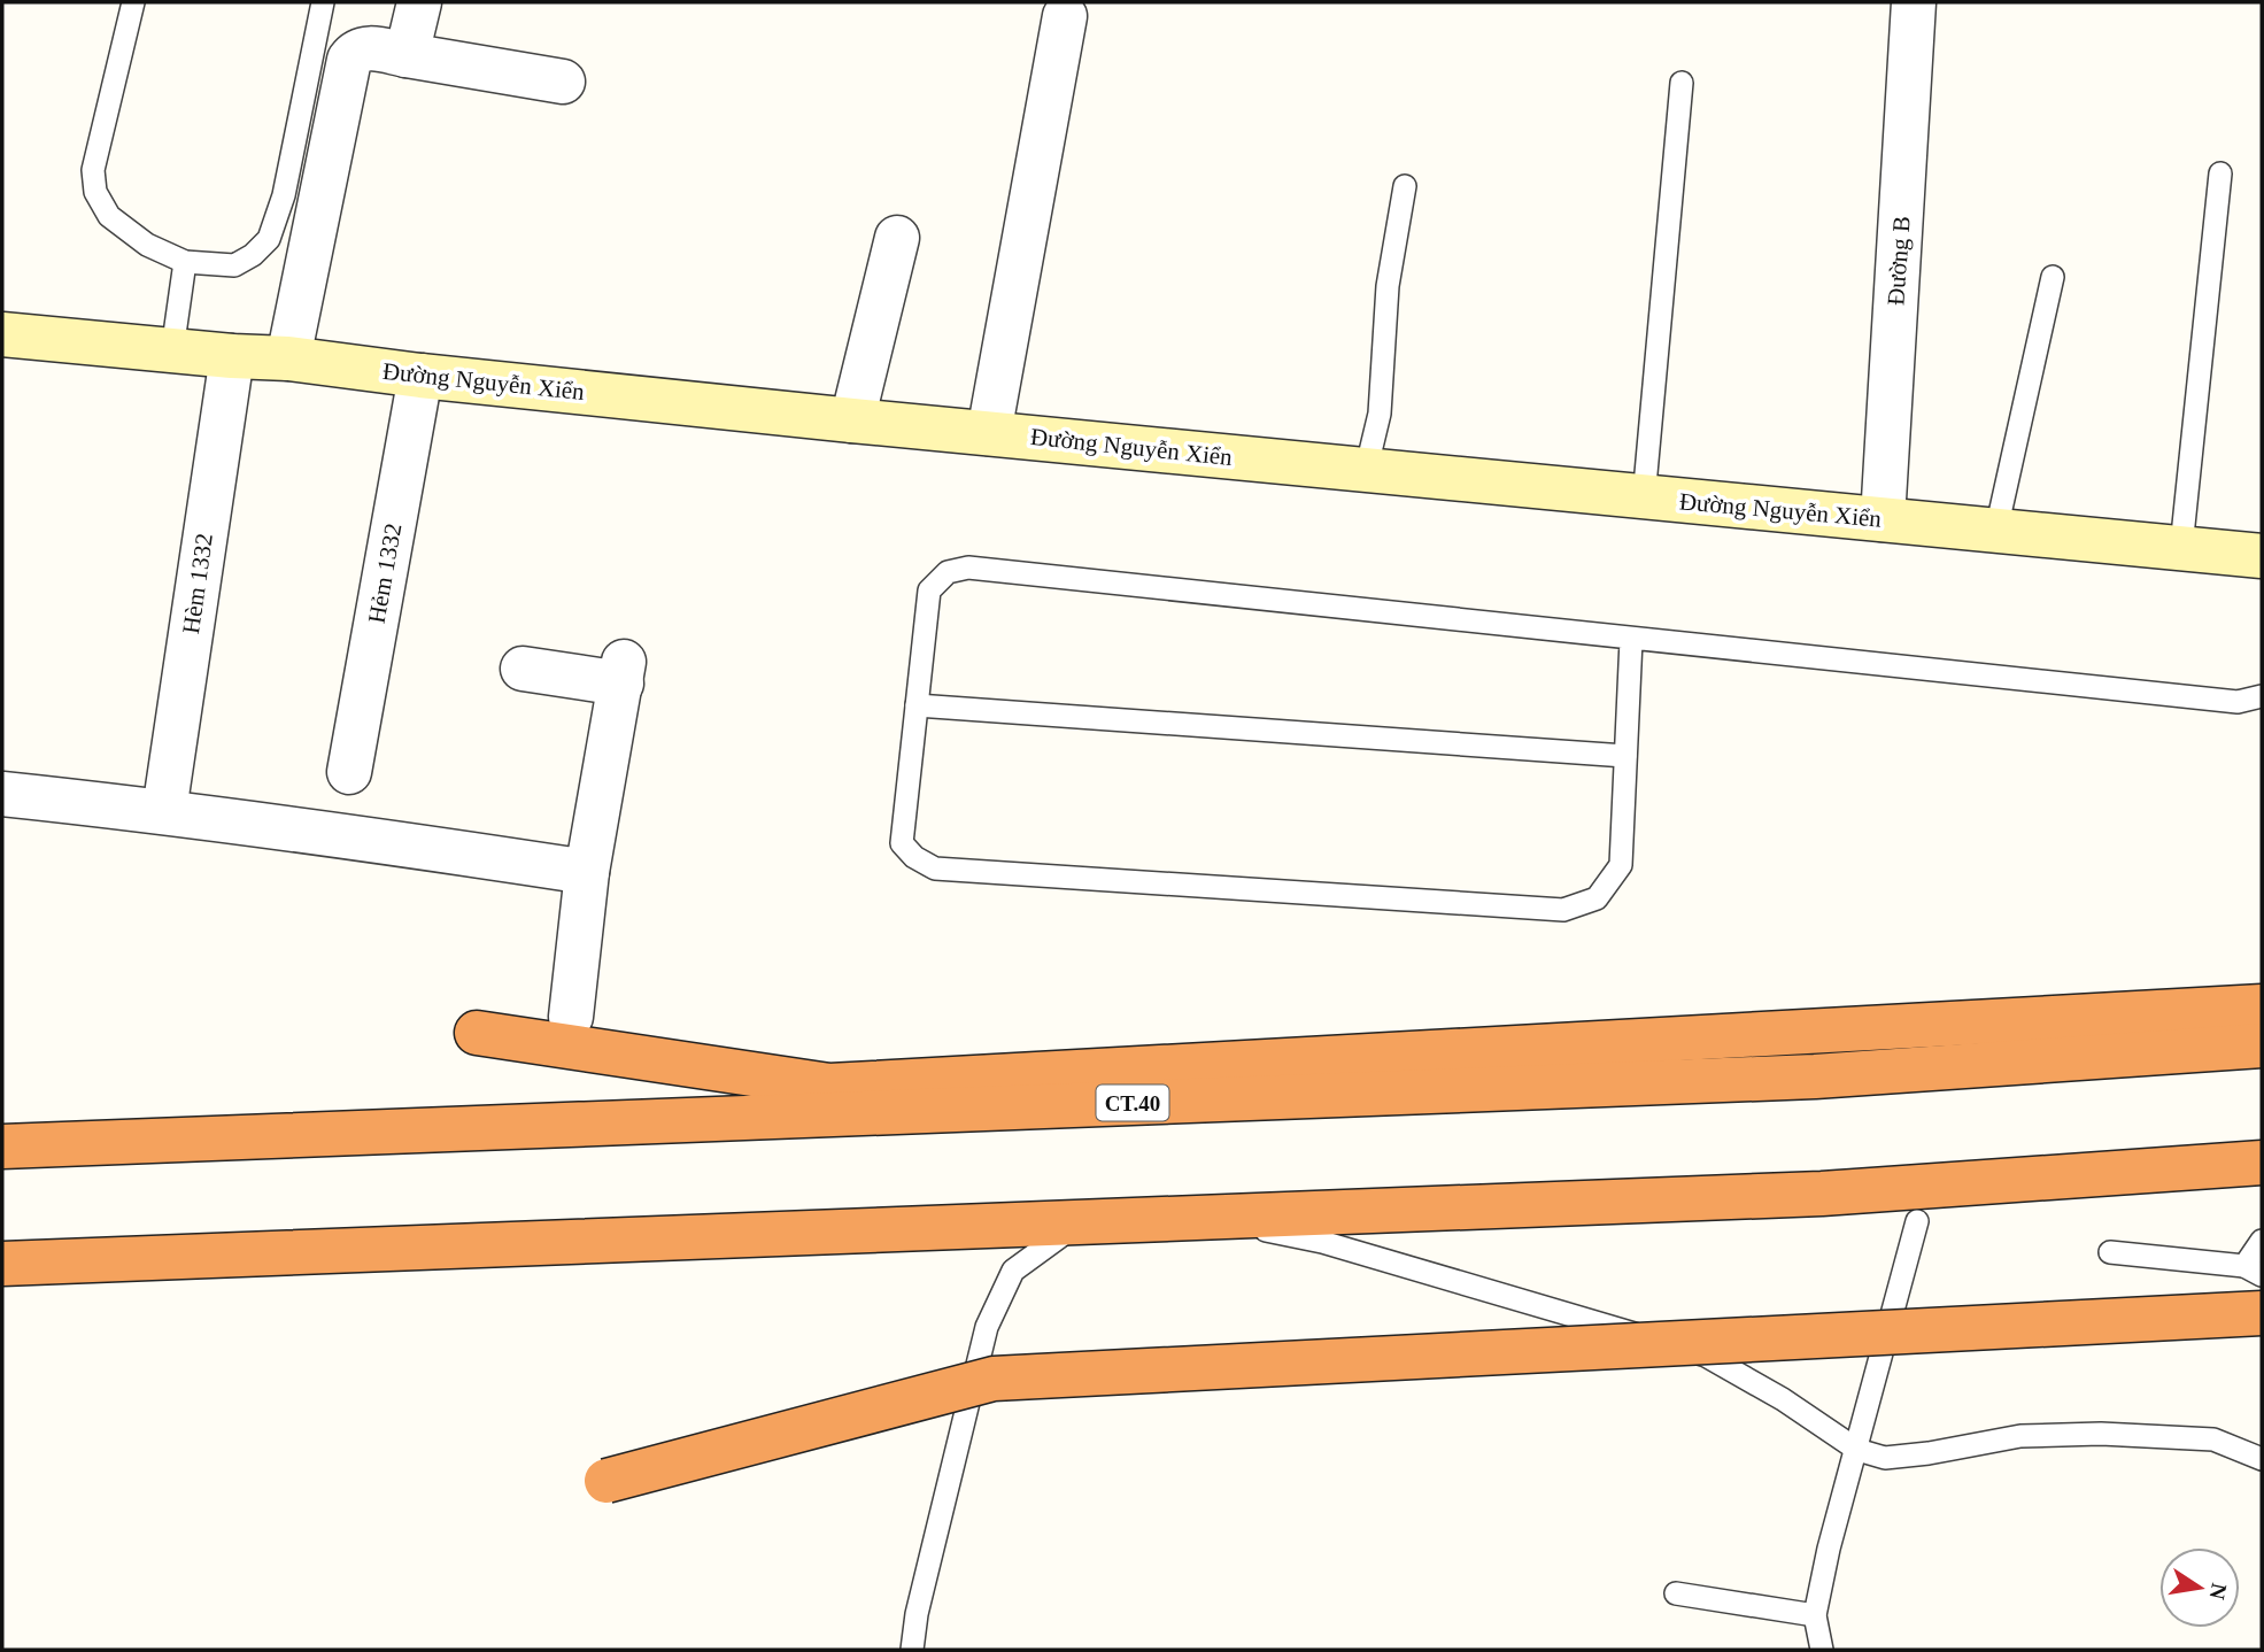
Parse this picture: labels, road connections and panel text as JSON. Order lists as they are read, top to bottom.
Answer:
{
  "streets": {
    "highway": ["CT.40"],
    "main road": ["Đường Nguyễn Xiển"],
    "street": ["Đường B", "Hẻm 1332", "Hèm 1332"]
  },
  "crossings": [
    ["Đường B", "Đường Nguyễn Xiển"],
    ["Đường Nguyễn Xiển", "Hẻm 1332"],
    ["Đường Nguyễn Xiển", "Hèm 1332"]
  ],
  "north": "right"
}
